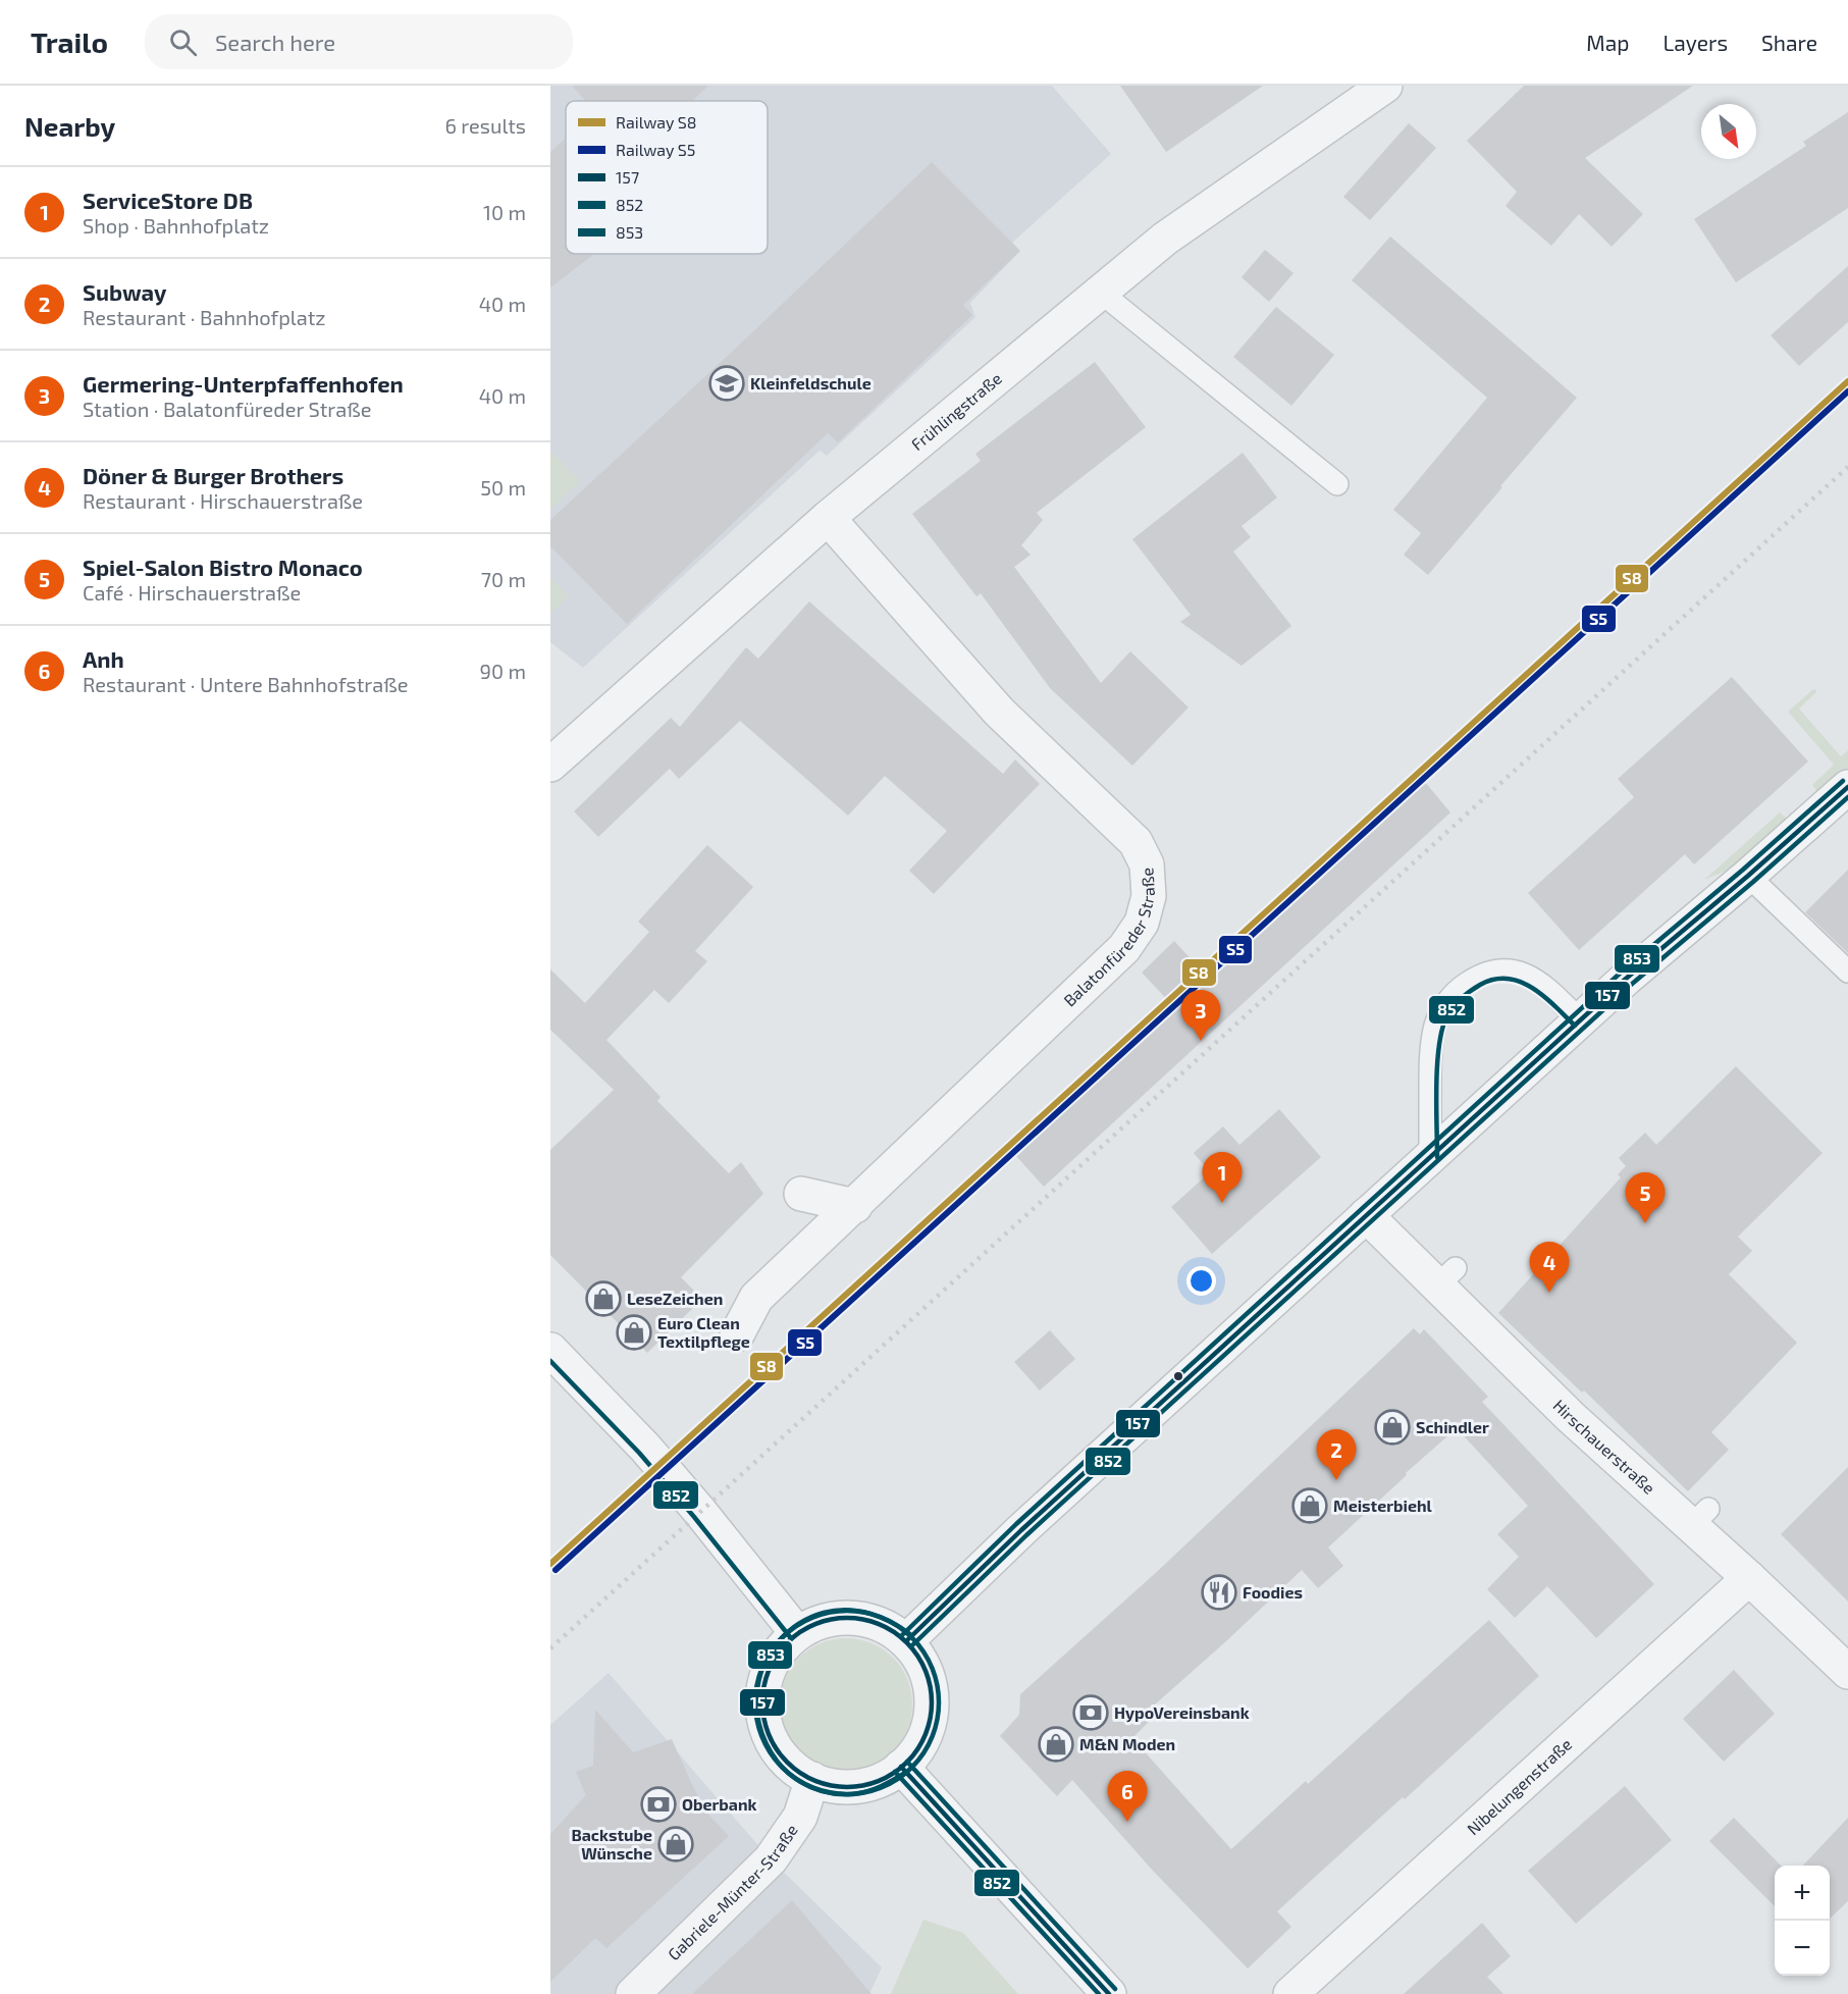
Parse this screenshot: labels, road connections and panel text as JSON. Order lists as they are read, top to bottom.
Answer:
{
  "streets": {
    "street": [
      "Frühlingstraße",
      "Balatonfüreder Straße",
      "Hirschauerstraße",
      "Nibelungenstraße",
      "Gabriele-Münter-Straße"
    ]
  },
  "crossings": [
    ["Frühlingstraße", "Balatonfüreder Straße"],
    ["Hirschauerstraße", "Nibelungenstraße"]
  ],
  "places": {
    "school or university": ["Kleinfeldschule"],
    "shop": [
      "LeseZeichen",
      "Euro Clean Textilpflege",
      "Schindler",
      "Meisterbiehl",
      "M&N Moden",
      "Backstube Wünsche"
    ],
    "restaurant": ["Foodies"],
    "bank": ["HypoVereinsbank", "Oberbank"]
  },
  "lines": [
    "rail line S8",
    "rail line S5",
    "transit line 853",
    "transit line 157",
    "transit line 852"
  ],
  "legend": [
    "Railway S8",
    "Railway S5",
    "157",
    "852",
    "853"
  ],
  "north": "bottom right",
  "page": {
    "header": "Trailo",
    "search": "Search here",
    "nav": ["Map", "Layers", "Share"],
    "heading": ["Nearby", "6 results"],
    "list": [
      {
        "mark": "1",
        "name": "ServiceStore DB",
        "note": "Shop · Bahnhofplatz",
        "value": "10 m"
      },
      {
        "mark": "2",
        "name": "Subway",
        "note": "Restaurant · Bahnhofplatz",
        "value": "40 m"
      },
      {
        "mark": "3",
        "name": "Germering-Unterpfaffenhofen",
        "note": "Station · Balatonfüreder Straße",
        "value": "40 m"
      },
      {
        "mark": "4",
        "name": "Döner & Burger Brothers",
        "note": "Restaurant · Hirschauerstraße",
        "value": "50 m"
      },
      {
        "mark": "5",
        "name": "Spiel-Salon Bistro Monaco",
        "note": "Café · Hirschauerstraße",
        "value": "70 m"
      },
      {
        "mark": "6",
        "name": "Anh",
        "note": "Restaurant · Untere Bahnhofstraße",
        "value": "90 m"
      }
    ],
    "pins": [
      "3",
      "1",
      "5",
      "4",
      "2",
      "6"
    ],
    "map_buttons": ["+", "−"]
  }
}
